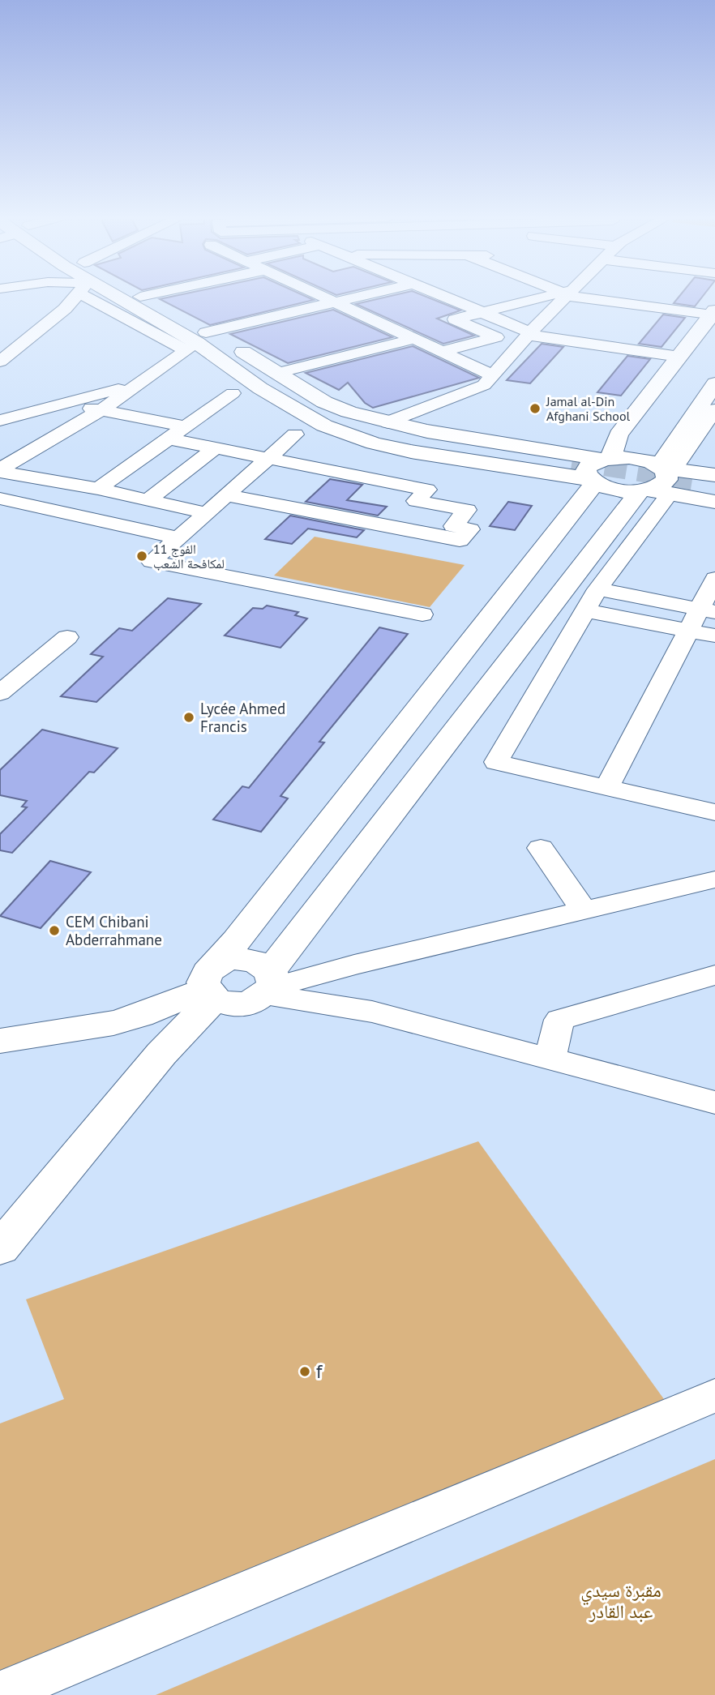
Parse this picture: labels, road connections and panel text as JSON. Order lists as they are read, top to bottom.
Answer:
{
  "parks": ["مقبرة سيدي عبد القادر"],
  "places": [
    "Jamal al-Din Afghani School",
    "الفوج 11 لمكافحة الشعب",
    "Lycée Ahmed Francis",
    "CEM Chibani Abderrahmane",
    "f"
  ]
}
